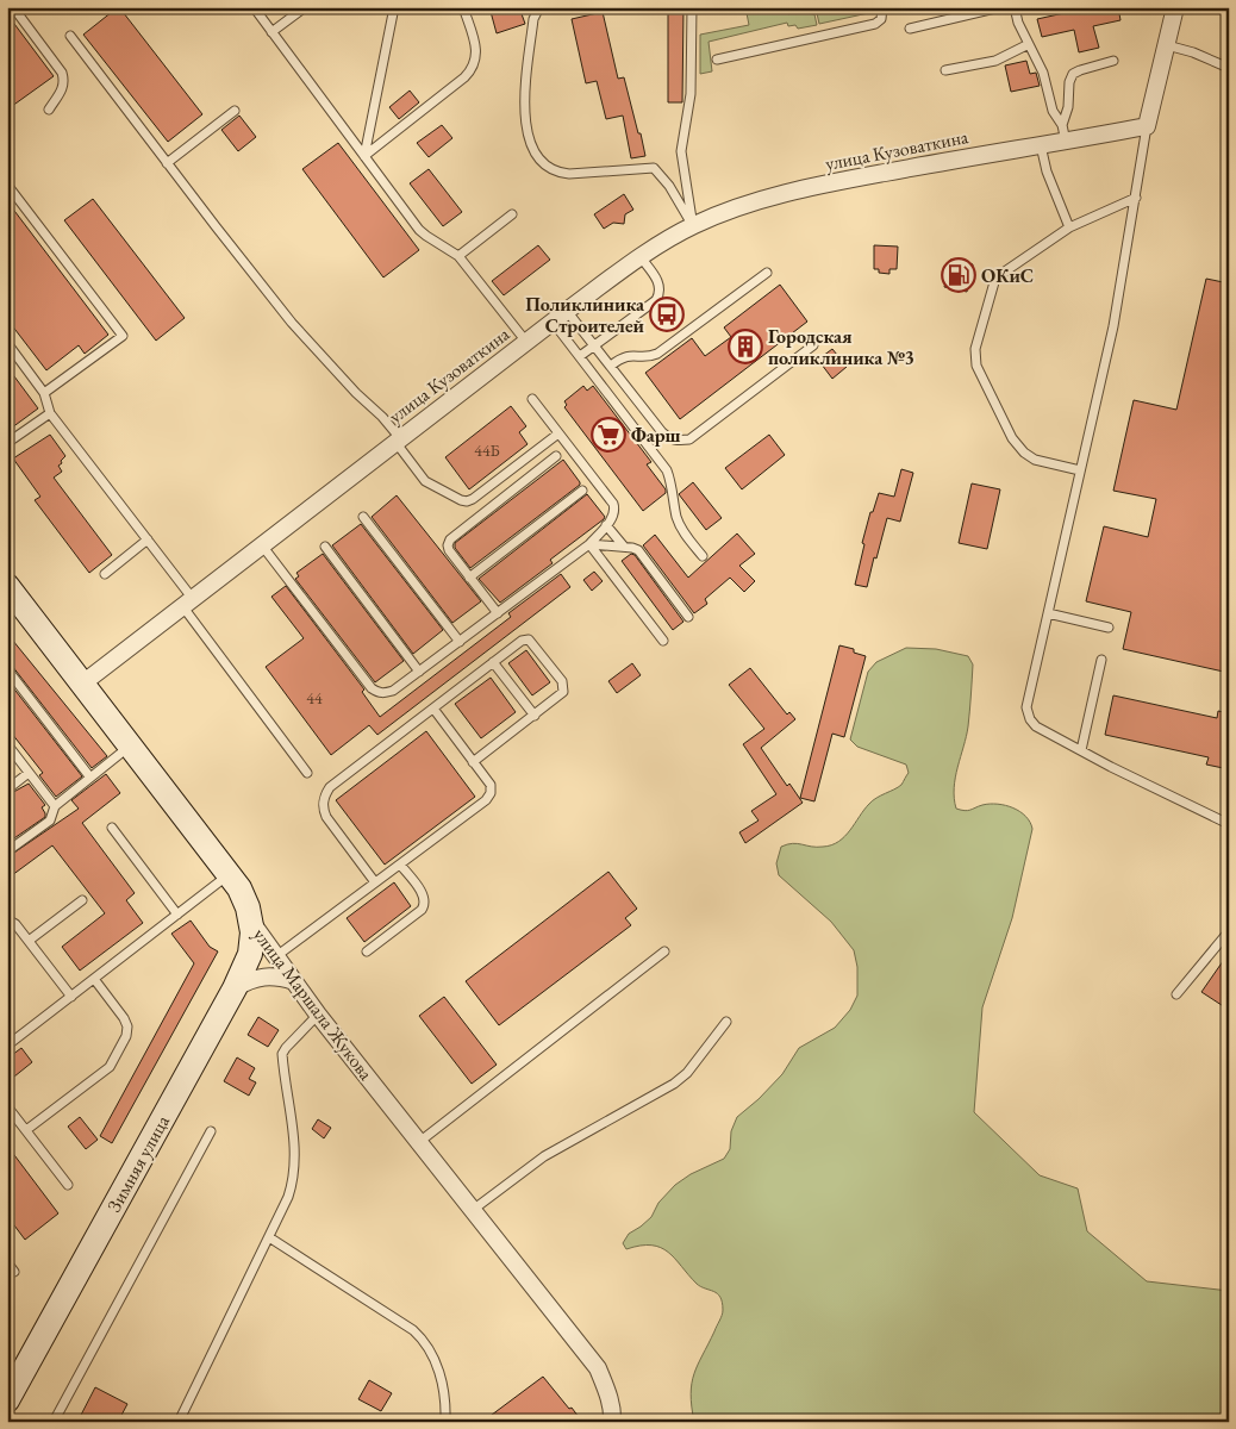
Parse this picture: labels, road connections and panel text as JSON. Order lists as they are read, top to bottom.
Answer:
{
  "streets": {
    "main road": ["улица Маршала Жукова", "Зимняя улица"],
    "street": ["улица Кузоваткина"]
  },
  "crossings": [
    ["улица Кузоваткина", "улица Маршала Жукова"],
    ["улица Маршала Жукова", "Зимняя улица"]
  ],
  "places": {
    "fuel station": ["ОКиС"],
    "bus stop": ["Поликлиника Строителей"],
    "building": ["Городская поликлиника №3"],
    "supermarket": ["Фарш"]
  },
  "house_numbers": ["44Б", "44"]
}
